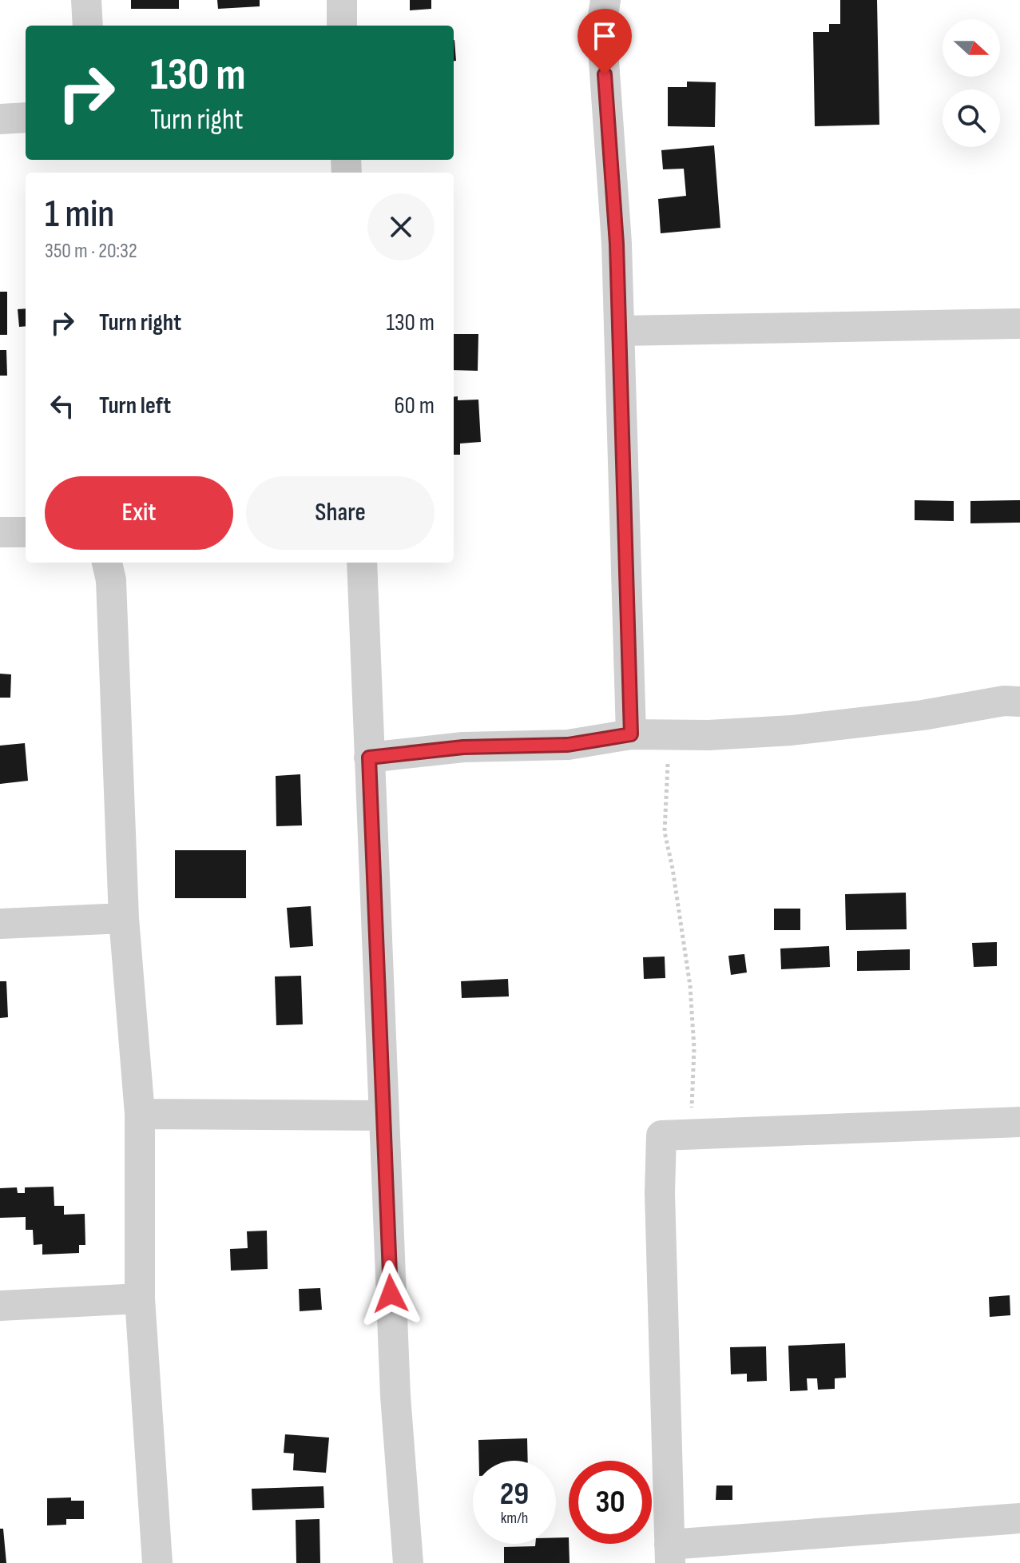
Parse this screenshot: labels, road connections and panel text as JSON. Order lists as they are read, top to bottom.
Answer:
{
  "north": "right",
  "page": {
    "turn": ["130 m", "Turn right"],
    "heading": ["1 min", "350 m · 20:32"],
    "list": [
      {
        "name": "Turn right",
        "value": "130 m"
      },
      {
        "name": "Turn left",
        "value": "60 m"
      }
    ],
    "buttons": ["Exit", "Share"],
    "speed": "29 km/h",
    "limit": "30"
  }
}
